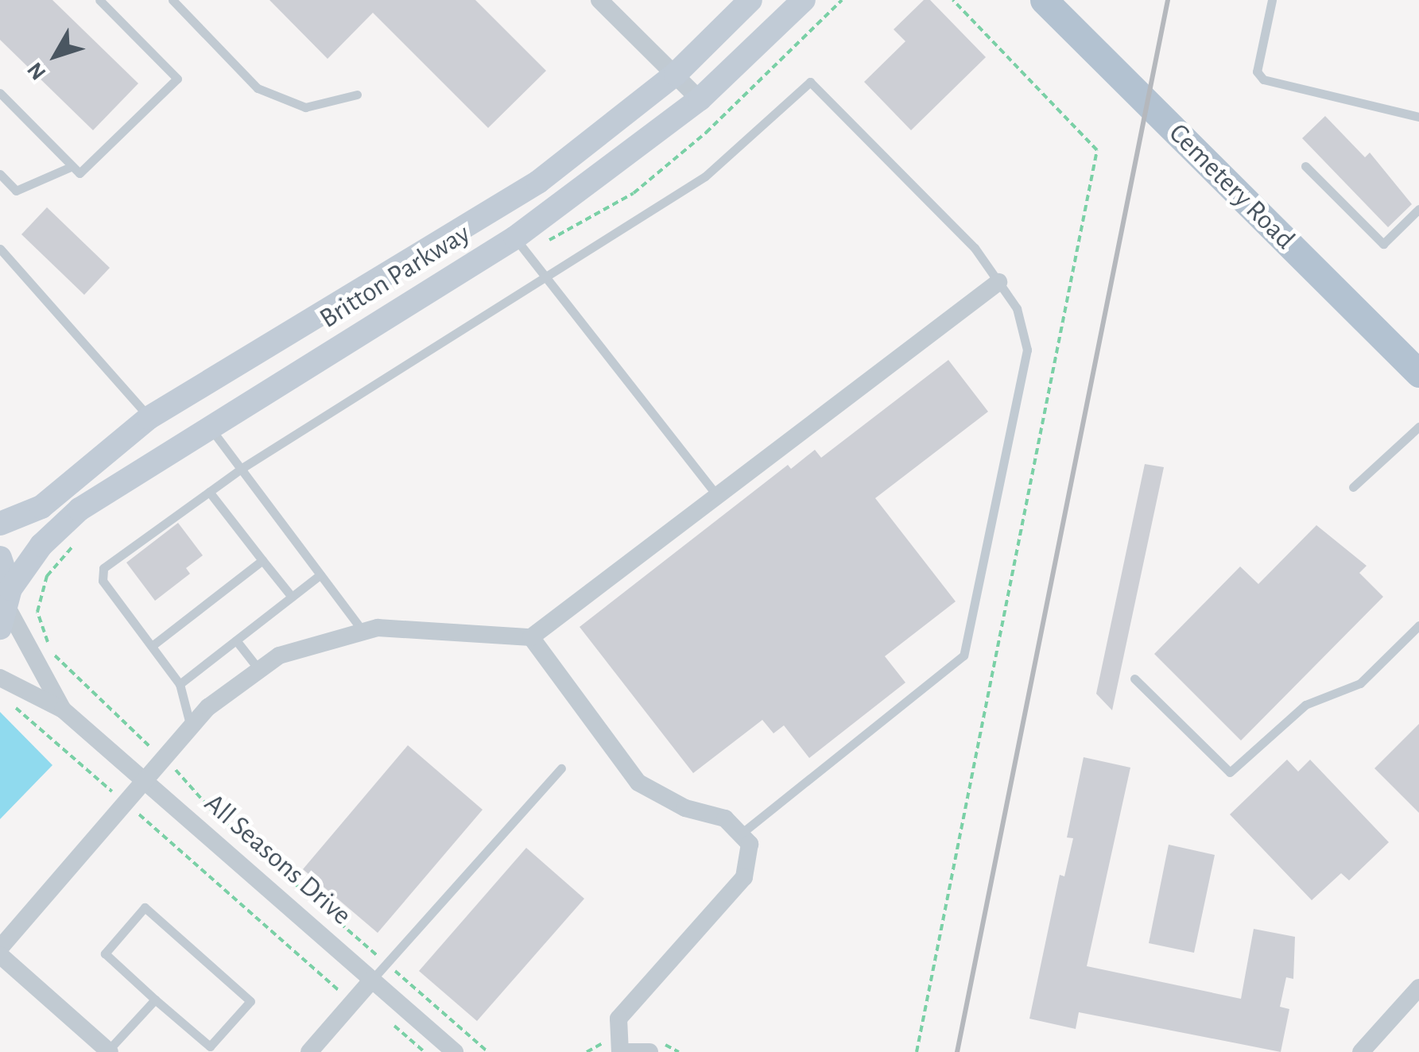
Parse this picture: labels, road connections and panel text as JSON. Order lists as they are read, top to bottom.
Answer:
{
  "streets": {
    "main road": ["Cemetery Road", "Britton Parkway"],
    "street": ["All Seasons Drive"]
  },
  "crossings": [
    ["Britton Parkway", "All Seasons Drive"]
  ],
  "north": "bottom left"
}
